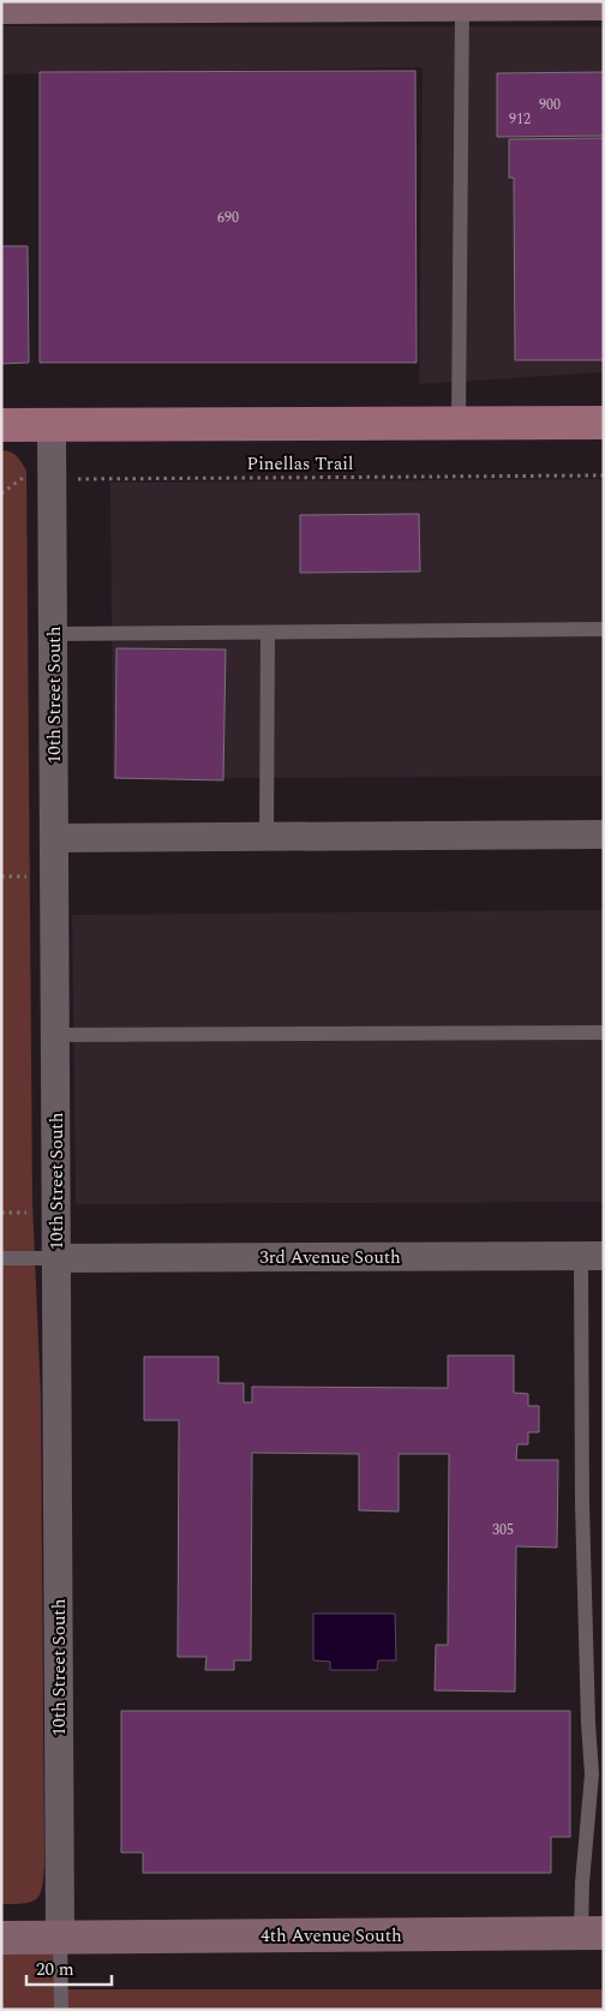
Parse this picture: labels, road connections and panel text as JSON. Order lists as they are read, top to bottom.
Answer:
{
  "streets": {
    "street": ["10th Street South", "3rd Avenue South", "4th Avenue South"],
    "path": ["Pinellas Trail"]
  },
  "crossings": [
    ["Pinellas Trail", "10th Street South"],
    ["10th Street South", "3rd Avenue South"],
    ["10th Street South", "4th Avenue South"]
  ],
  "house_numbers": [
    "900",
    "912",
    "690",
    "305"
  ],
  "scale_bar": "20 m"
}
